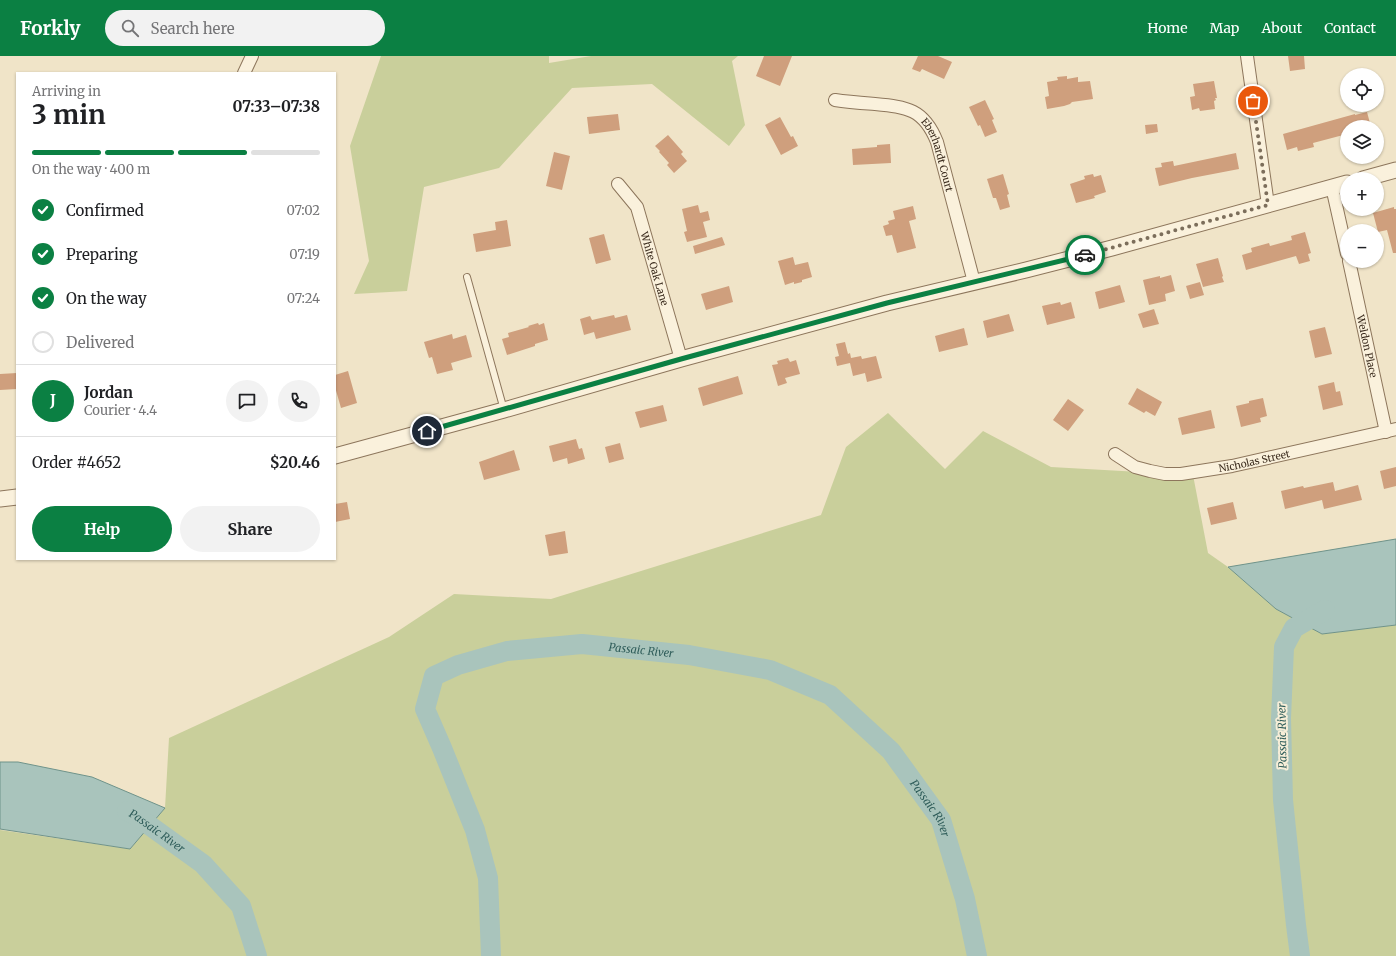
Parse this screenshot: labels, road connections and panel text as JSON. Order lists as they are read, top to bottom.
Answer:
{
  "streets": {
    "street": [
      "Eberhardt Court",
      "White Oak Lane",
      "Weldon Place",
      "Nicholas Street"
    ]
  },
  "crossings": [
    ["Weldon Place", "Nicholas Street"]
  ],
  "water": ["Passaic River"],
  "page": {
    "header": "Forkly",
    "search": "Search here",
    "nav": [
      "Home",
      "Map",
      "About",
      "Contact"
    ],
    "map_buttons": ["+", "−"],
    "heading": ["3 min", "Arriving in", "07:33–07:38"],
    "panel": [
      "Jordan",
      "Courier · 4.4",
      "Order #4652",
      "$20.46"
    ],
    "bar": "On the way · 400 m",
    "list": [
      ["Confirmed", "07:02"],
      ["Preparing", "07:19"],
      ["On the way", "07:24"],
      "Delivered"
    ],
    "round": "J",
    "buttons": ["Help", "Share"]
  }
}
